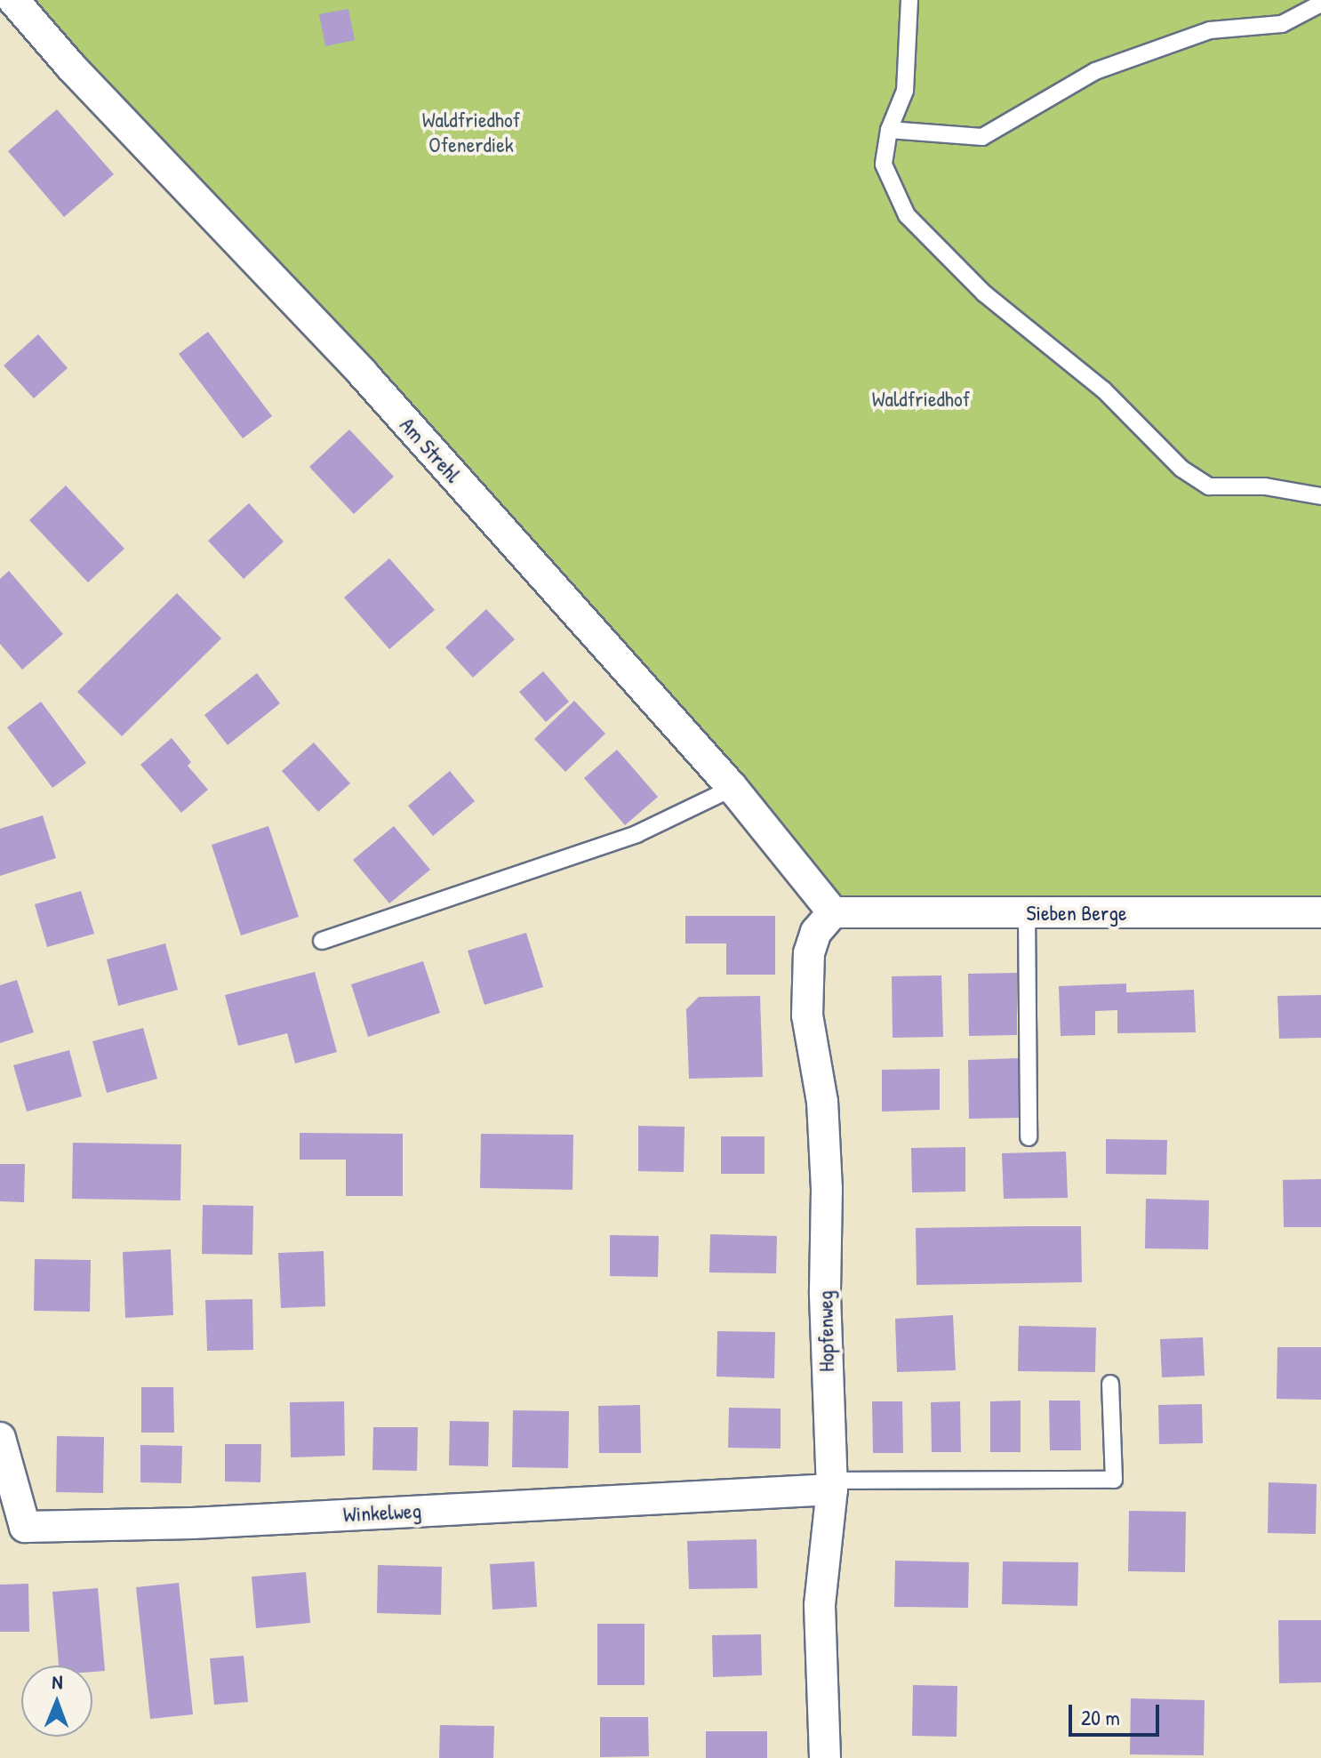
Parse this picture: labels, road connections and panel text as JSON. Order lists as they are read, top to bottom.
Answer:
{
  "streets": {
    "street": [
      "Am Strehl",
      "Sieben Berge",
      "Hopfenweg",
      "Winkelweg"
    ]
  },
  "crossings": [
    ["Am Strehl", "Sieben Berge"],
    ["Am Strehl", "Hopfenweg"],
    ["Sieben Berge", "Hopfenweg"],
    ["Hopfenweg", "Winkelweg"]
  ],
  "parks": ["Waldfriedhof Ofenerdiek", "Waldfriedhof"],
  "scale_bar": "20 m",
  "north": "top"
}
